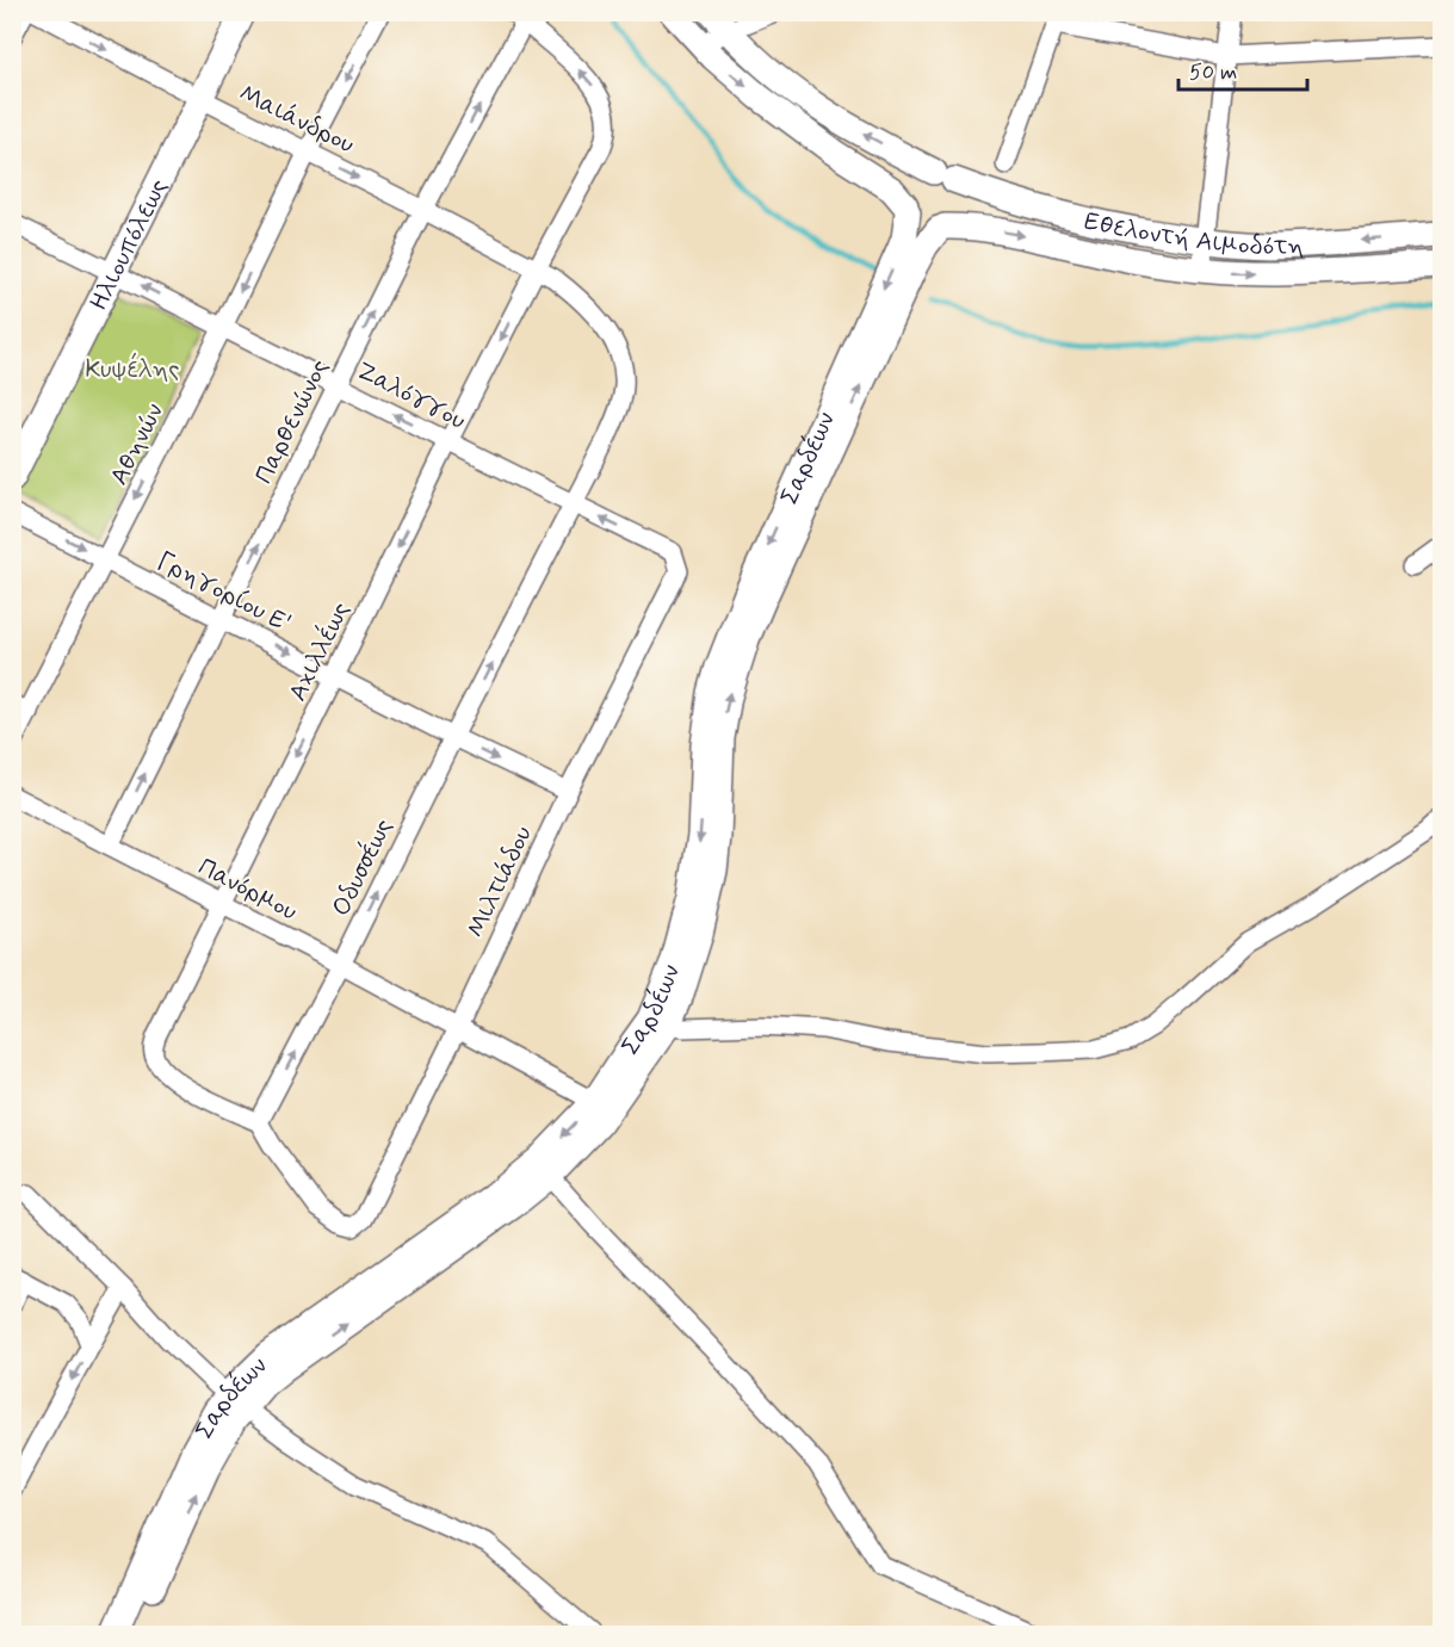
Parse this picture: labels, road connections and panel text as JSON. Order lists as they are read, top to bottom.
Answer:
{
  "streets": {
    "main road": ["Εθελοντή Αιμοδότη", "Ηλιουπόλεως", "Σαρδέων"],
    "street": [
      "Μαιάνδρου",
      "Ζαλόγγου",
      "Παρθενώνος",
      "Αθηνών",
      "Γρηγορίου Ε'",
      "Αχιλλέως",
      "Οδυσσέως",
      "Μιλτιάδου",
      "Πανόρμου"
    ]
  },
  "crossings": [
    ["Μαιάνδρου", "Ηλιουπόλεως"],
    ["Μαιάνδρου", "Ζαλόγγου"],
    ["Μαιάνδρου", "Παρθενώνος"],
    ["Μαιάνδρου", "Αθηνών"],
    ["Μαιάνδρου", "Αχιλλέως"],
    ["Μαιάνδρου", "Οδυσσέως"],
    ["Εθελοντή Αιμοδότη", "Σαρδέων"],
    ["Ηλιουπόλεως", "Ζαλόγγου"],
    ["Ζαλόγγου", "Παρθενώνος"],
    ["Ζαλόγγου", "Αθηνών"],
    ["Ζαλόγγου", "Αχιλλέως"],
    ["Ζαλόγγου", "Οδυσσέως"],
    ["Ζαλόγγου", "Μιλτιάδου"],
    ["Παρθενώνος", "Γρηγορίου Ε'"],
    ["Παρθενώνος", "Αχιλλέως"],
    ["Παρθενώνος", "Πανόρμου"],
    ["Αθηνών", "Γρηγορίου Ε'"],
    ["Σαρδέων", "Πανόρμου"],
    ["Γρηγορίου Ε'", "Αχιλλέως"],
    ["Γρηγορίου Ε'", "Οδυσσέως"],
    ["Γρηγορίου Ε'", "Μιλτιάδου"],
    ["Αχιλλέως", "Οδυσσέως"],
    ["Αχιλλέως", "Μιλτιάδου"],
    ["Αχιλλέως", "Πανόρμου"],
    ["Οδυσσέως", "Μιλτιάδου"],
    ["Οδυσσέως", "Πανόρμου"],
    ["Μιλτιάδου", "Πανόρμου"]
  ],
  "one_way": [
    "Μαιάνδρου",
    "Ζαλόγγου",
    "Παρθενώνος",
    "Αθηνών",
    "Γρηγορίου Ε'",
    "Οδυσσέως"
  ],
  "parks": ["Κυψέλης"],
  "scale_bar": "50 m"
}
